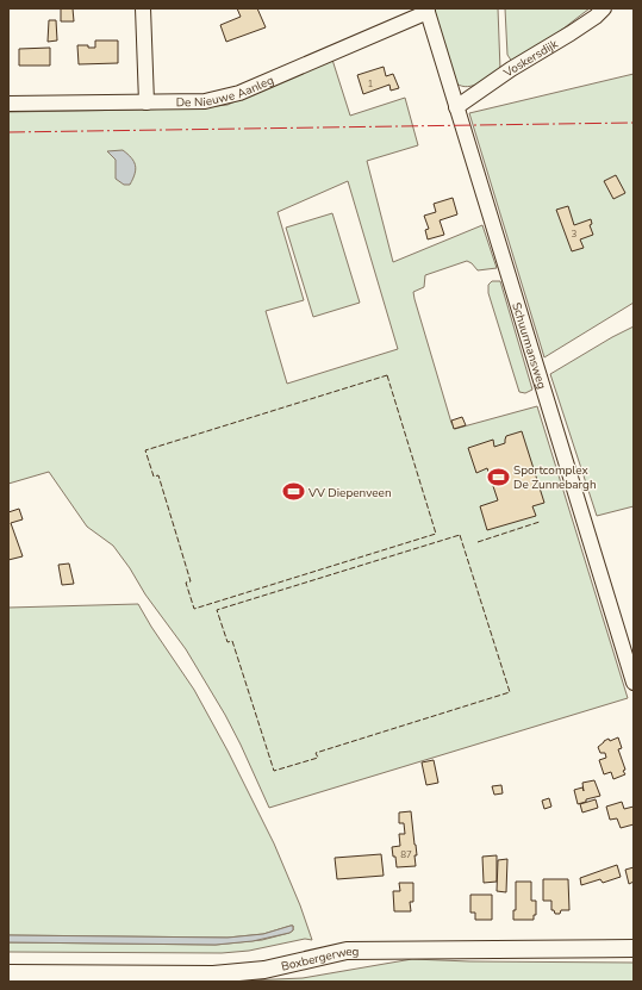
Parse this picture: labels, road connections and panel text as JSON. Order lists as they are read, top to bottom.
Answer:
{
  "streets": {
    "street": [
      "Voskersdijk",
      "De Nieuwe Aanleg",
      "Schuurmansweg",
      "Boxbergerweg"
    ]
  },
  "crossings": [
    ["Voskersdijk", "Schuurmansweg"],
    ["De Nieuwe Aanleg", "Schuurmansweg"]
  ],
  "places": {
    "sports": ["Sportcomplex De Zunnebargh", "VV Diepenveen"]
  },
  "house_numbers": ["1", "3", "87"]
}
